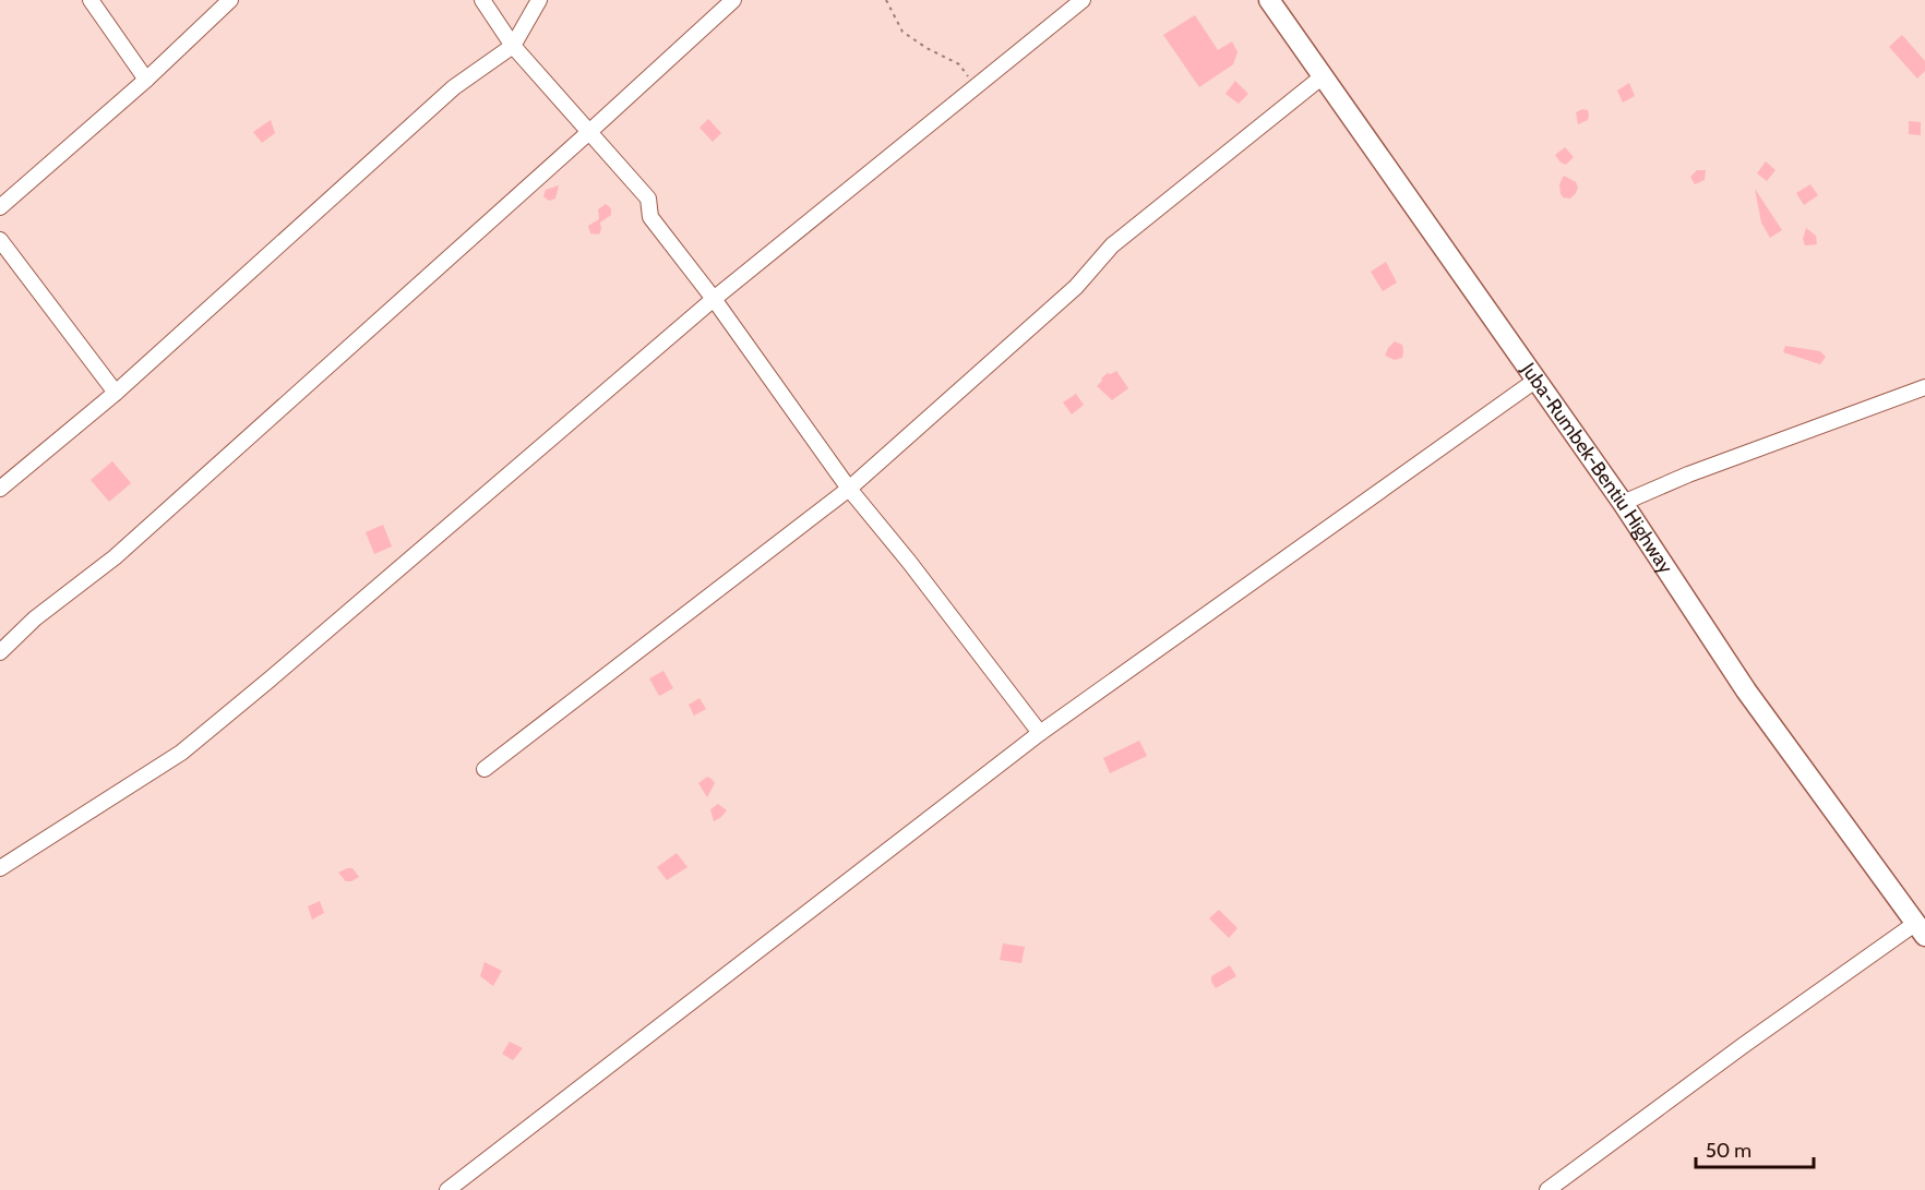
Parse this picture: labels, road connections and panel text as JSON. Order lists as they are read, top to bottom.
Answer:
{
  "streets": {
    "main road": ["Juba-Rumbek-Bentiu Highway"]
  },
  "scale_bar": "50 m"
}
